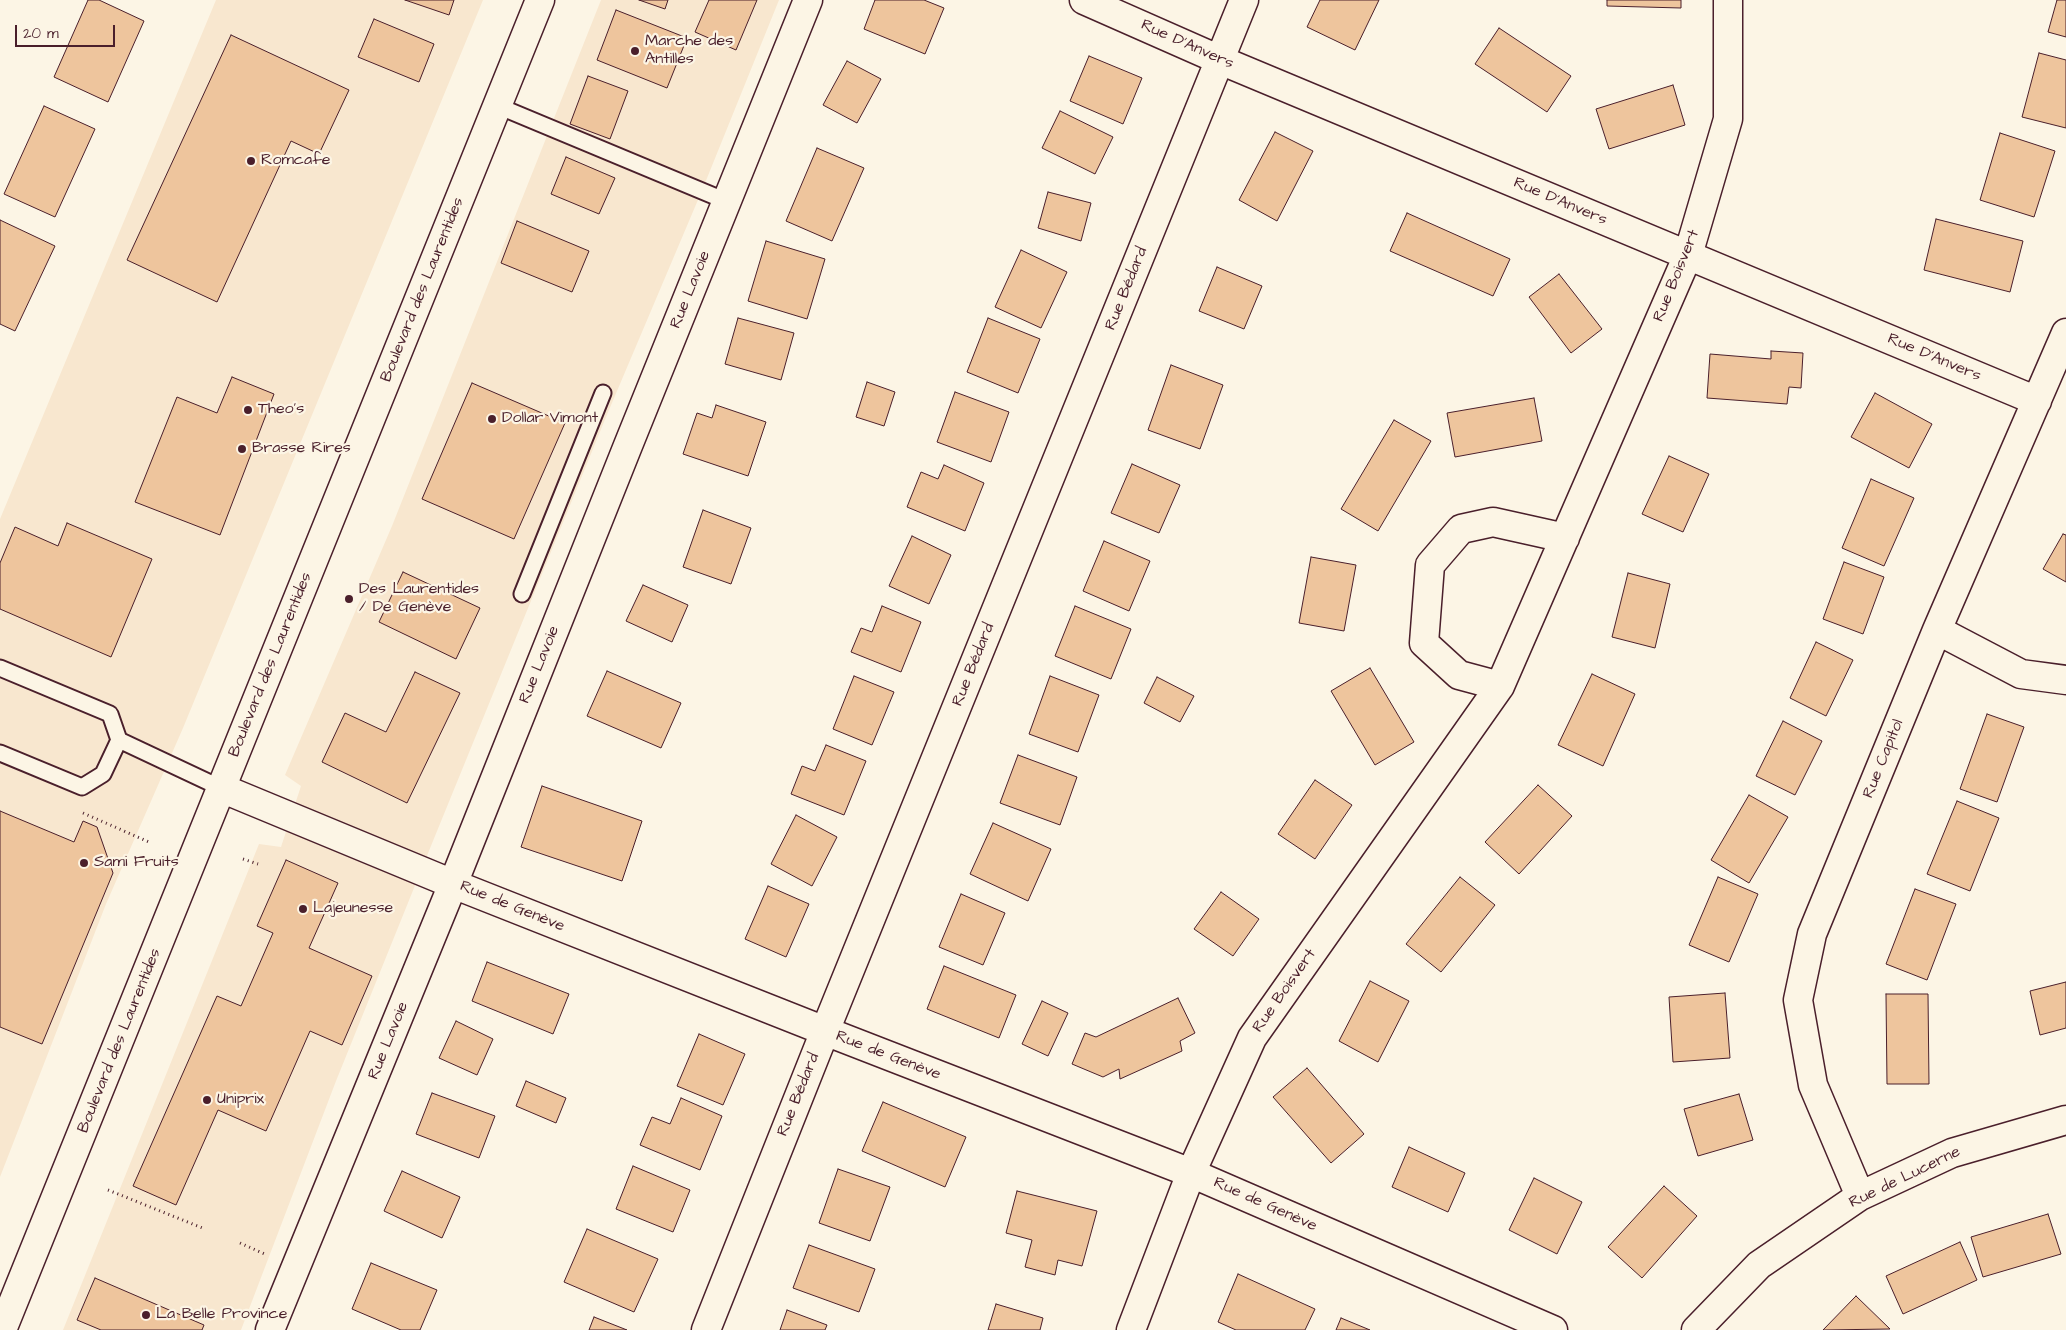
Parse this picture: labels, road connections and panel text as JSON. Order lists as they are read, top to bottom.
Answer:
{
  "streets": {
    "street": [
      "Rue D'Anvers",
      "Rue Boisvert",
      "Rue Bédard",
      "Boulevard des Laurentides",
      "Rue Lavoie",
      "Rue Capitol",
      "Rue de Genève",
      "Rue de Lucerne"
    ]
  },
  "crossings": [
    ["Rue D'Anvers", "Rue Boisvert"],
    ["Rue D'Anvers", "Rue Bédard"],
    ["Rue D'Anvers", "Rue Capitol"],
    ["Rue Boisvert", "Rue de Genève"],
    ["Rue Bédard", "Rue de Genève"],
    ["Boulevard des Laurentides", "Rue de Genève"],
    ["Rue Lavoie", "Rue de Genève"],
    ["Rue Capitol", "Rue de Lucerne"]
  ],
  "places": [
    "Marche des Antilles",
    "Romcafe",
    "Theo's",
    "Dollar Vimont",
    "Brasse Rires",
    "Des Laurentides / De Genève",
    "Sami Fruits",
    "Lajeunesse",
    "Uniprix",
    "La Belle Province"
  ],
  "scale_bar": "20 m"
}
